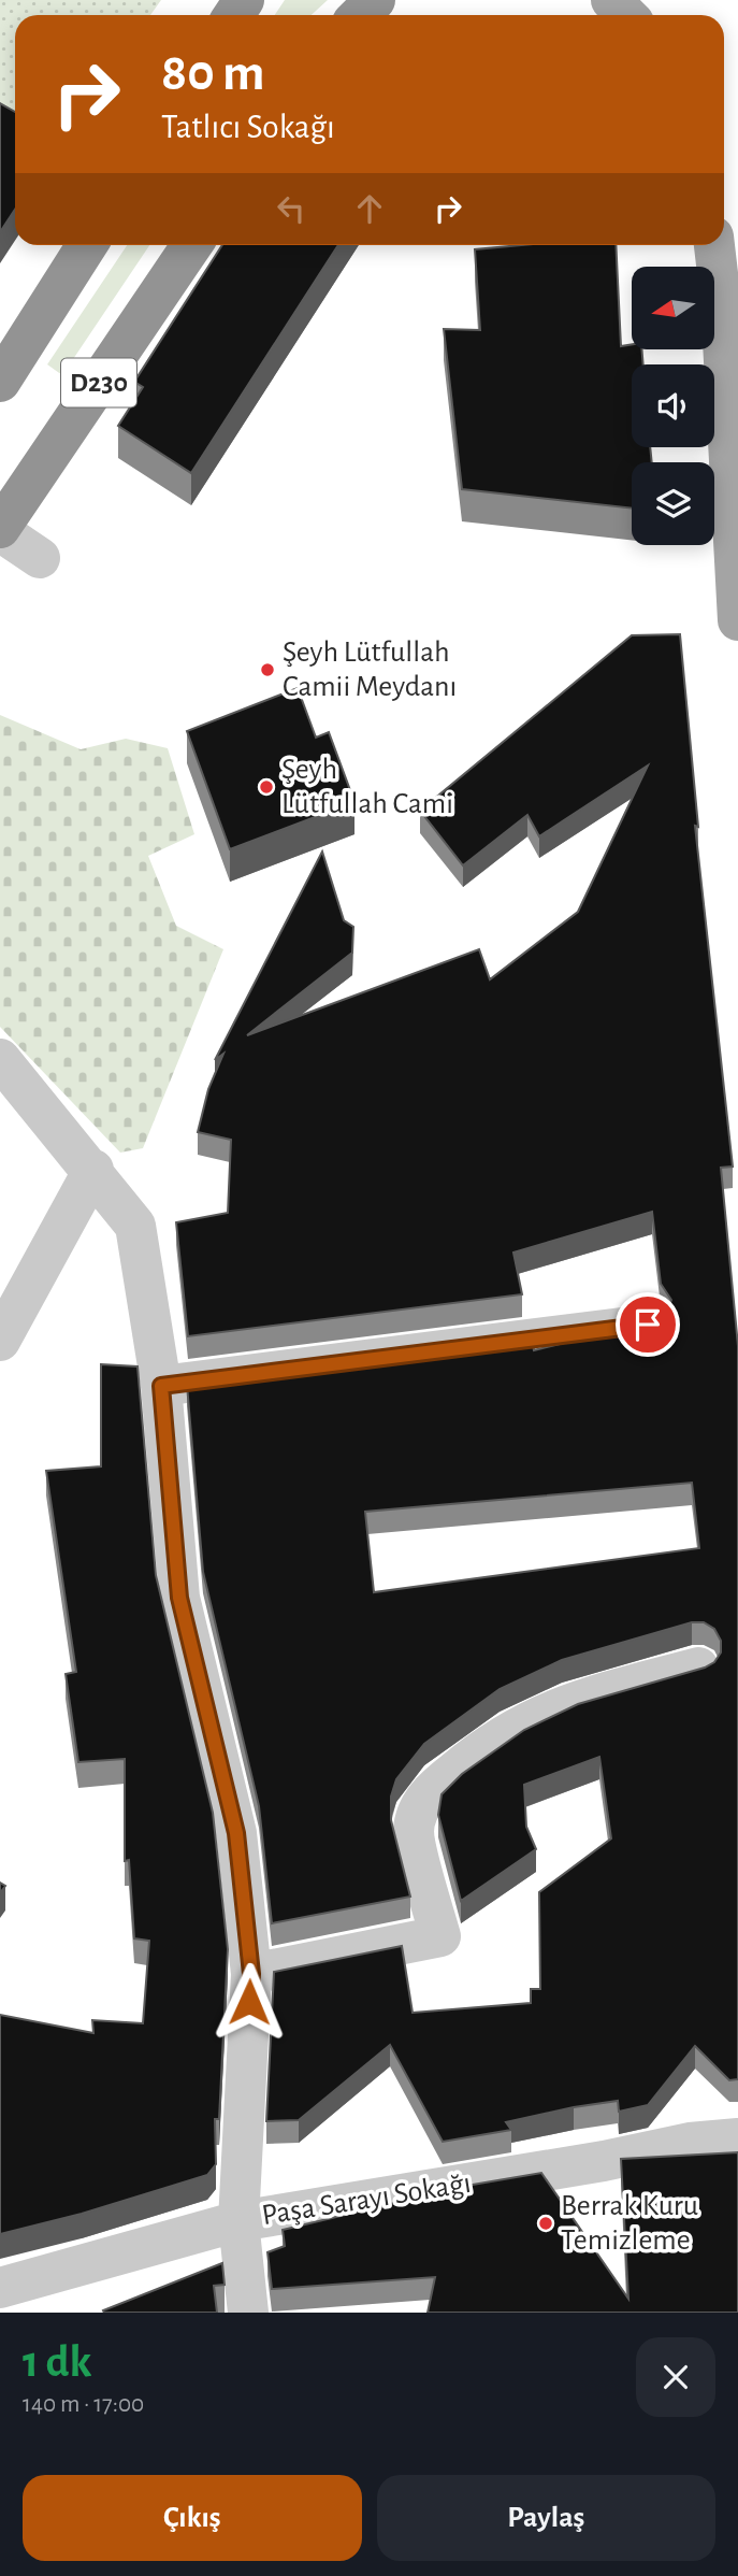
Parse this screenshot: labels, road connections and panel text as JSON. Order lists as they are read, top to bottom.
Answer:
{
  "streets": {
    "highway": ["D230"],
    "street": ["Paşa Sarayı Sokağı"]
  },
  "places": ["Şeyh Lütfullah Camii Meydanı", "Şeyh Lütfullah Cami", "Berrak Kuru Temizleme"],
  "north": "left",
  "page": {
    "turn": ["80 m", "Tatlıcı Sokağı"],
    "heading": ["1 dk", "140 m · 17:00"],
    "buttons": ["Çıkış", "Paylaş"]
  }
}
